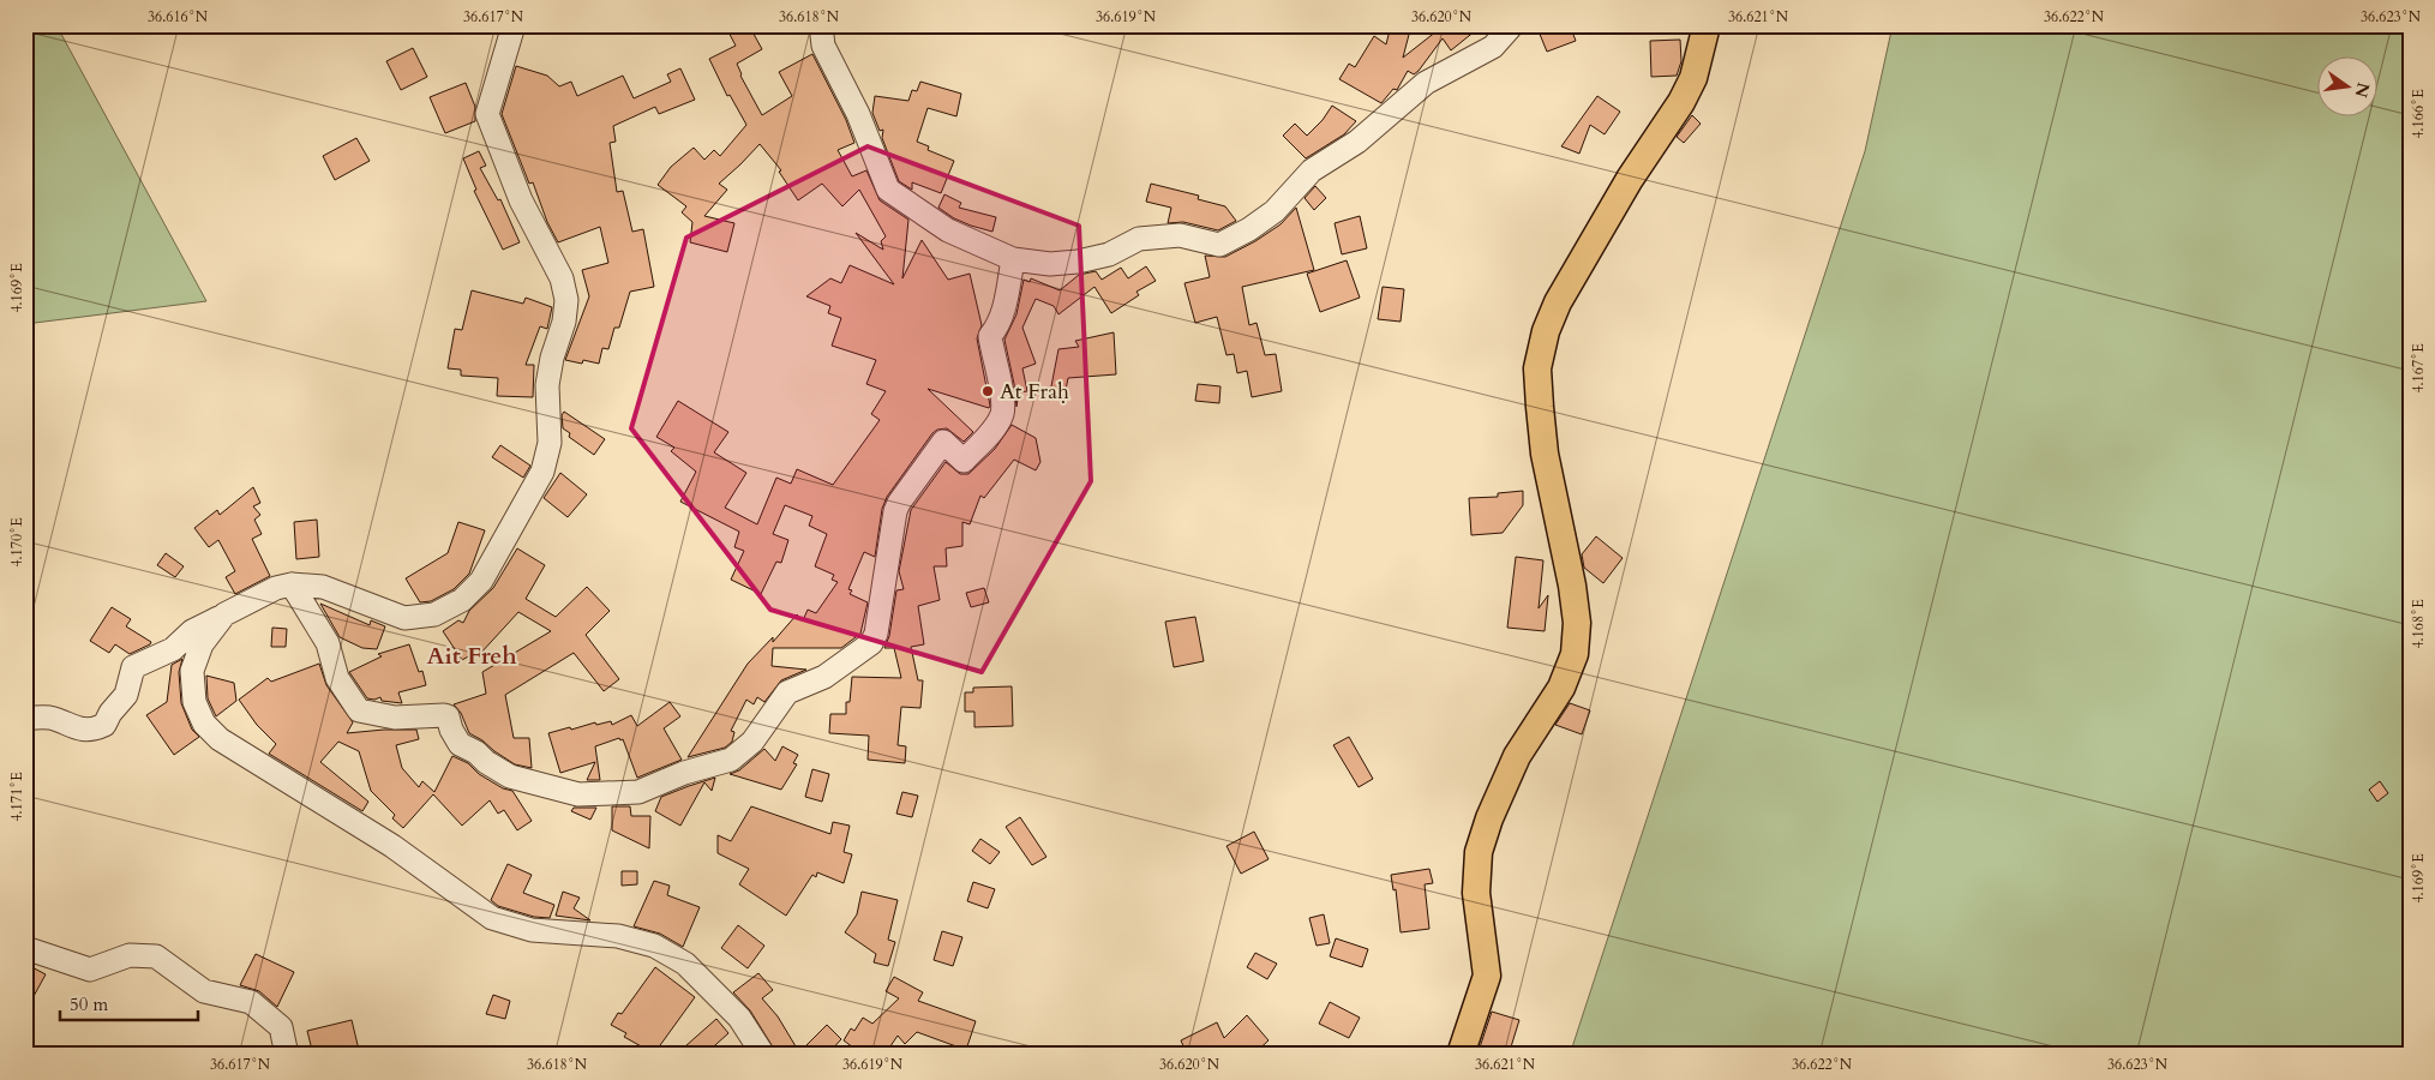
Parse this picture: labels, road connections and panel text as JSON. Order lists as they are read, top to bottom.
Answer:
{
  "districts": ["Ait Freh"],
  "places": ["At Fraḥ"],
  "scale_bar": "50 m",
  "north": "right",
  "coordinates": [
    "36.616°N",
    "36.617°N",
    "36.618°N",
    "36.619°N",
    "36.620°N",
    "36.621°N",
    "36.622°N",
    "36.623°N",
    "4.166°E",
    "4.169°E",
    "4.167°E",
    "4.170°E",
    "4.168°E",
    "4.171°E"
  ]
}
